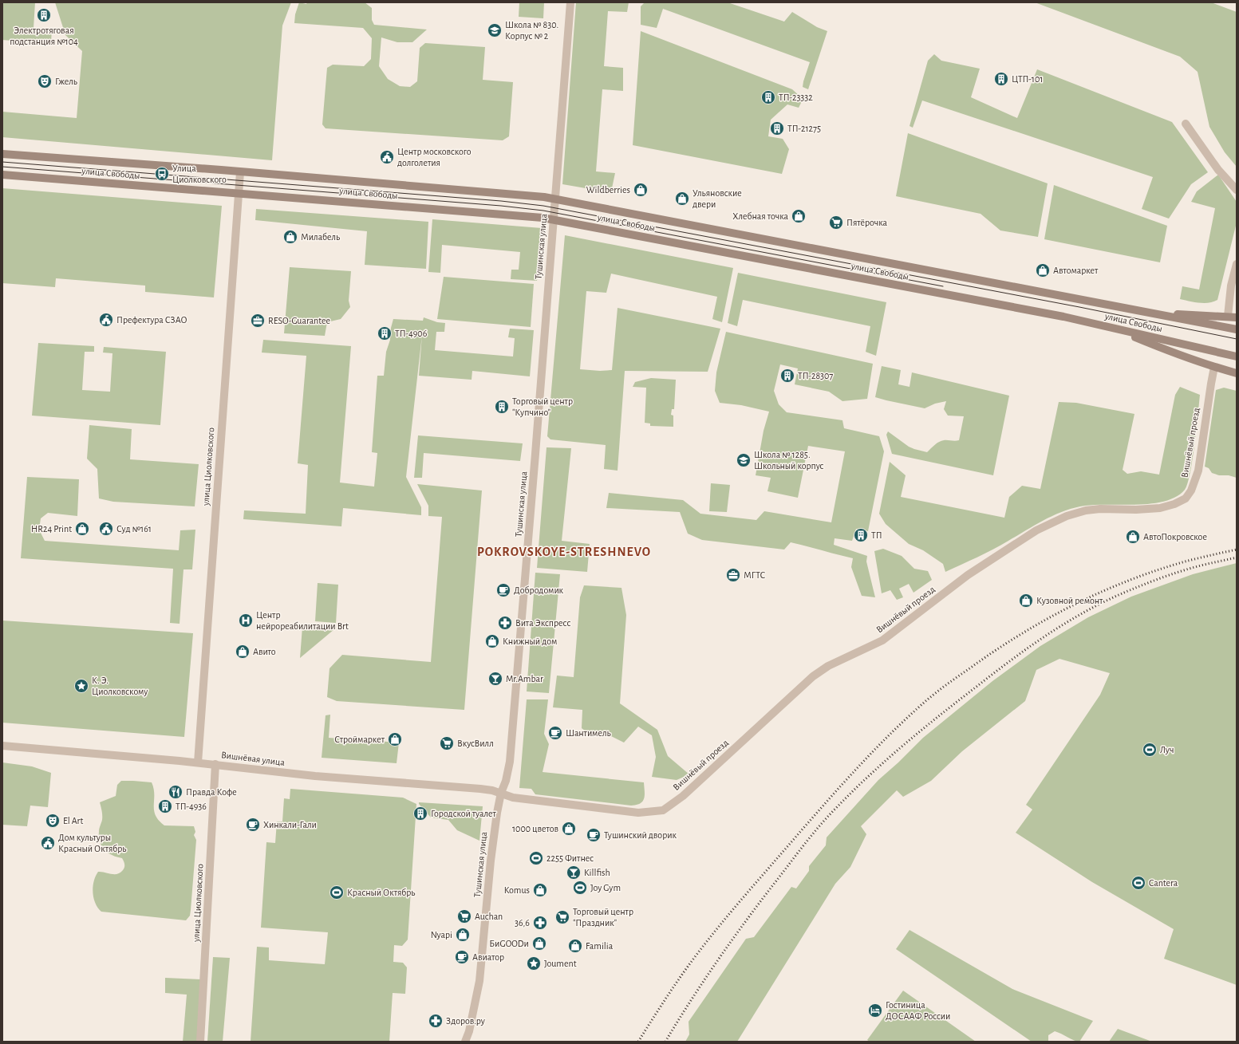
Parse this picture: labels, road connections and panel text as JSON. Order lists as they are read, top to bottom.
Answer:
{
  "streets": {
    "main road": ["улица Свободы"],
    "street": [
      "Тушинская улица",
      "Вишнёвый проезд",
      "улица Циолковского",
      "Вишнёвая улица"
    ]
  },
  "crossings": [
    ["улица Свободы", "Тушинская улица"],
    ["улица Свободы", "улица Циолковского"],
    ["Тушинская улица", "Вишнёвый проезд"],
    ["Тушинская улица", "Вишнёвая улица"],
    ["Вишнёвый проезд", "Вишнёвая улица"],
    ["улица Циолковского", "Вишнёвая улица"]
  ],
  "districts": ["POKROVSKOYE-STRESHNEVO"],
  "places": {
    "building": [
      "Электротяговая подстанция №104",
      "ЦТП-101",
      "ТП-23332",
      "ТП-21275",
      "ТП-4906",
      "ТП-28307",
      "Торговый центр \"Купчино\"",
      "ТП",
      "ТП-4936",
      "Городской туалет"
    ],
    "school or university": ["Школа № 830. Корпус № 2", "Школа № 1285. Школьный корпус"],
    "theatre": ["Гжель", "El Art"],
    "public building": [
      "Центр московского долголетия",
      "Префектура СЗАО",
      "Суд №161",
      "Дом культуры Красный Октябрь"
    ],
    "bus stop": ["Улица Циолковского"],
    "shop": [
      "Wildberries",
      "Ульяновские двери",
      "Хлебная точка",
      "Милабель",
      "Автомаркет",
      "HR24 Print",
      "АвтоПокровское",
      "Кузовной ремонт",
      "Книжный дом",
      "Авито",
      "Строймаркет",
      "1000 цветов",
      "Komus",
      "Nyapi",
      "БиGOODи",
      "Familia"
    ],
    "supermarket": [
      "Пятёрочка",
      "ВкусВилл",
      "Auchan",
      "Торговый центр \"Праздник\""
    ],
    "office": ["RESO-Guarantee", "МГТС"],
    "cafe": [
      "Добродомик",
      "Шантимель",
      "Хинкали-Гали",
      "Тушинский дворик",
      "Авиатор"
    ],
    "hospital": ["Центр нейрореабилитации Brt"],
    "pharmacy": ["Вита Экспресс", "36,6", "Здоров.ру"],
    "bar": ["Mr.Ambar", "Killfish"],
    "place": ["К. Э. Циолковскому", "Joument"],
    "sports": [
      "Луч",
      "2255 Фитнес",
      "Cantera",
      "Joy Gym",
      "Красный Октябрь"
    ],
    "restaurant": ["Правда Кофе"],
    "hotel": ["Гостиница ДОСААФ России"]
  }
}
